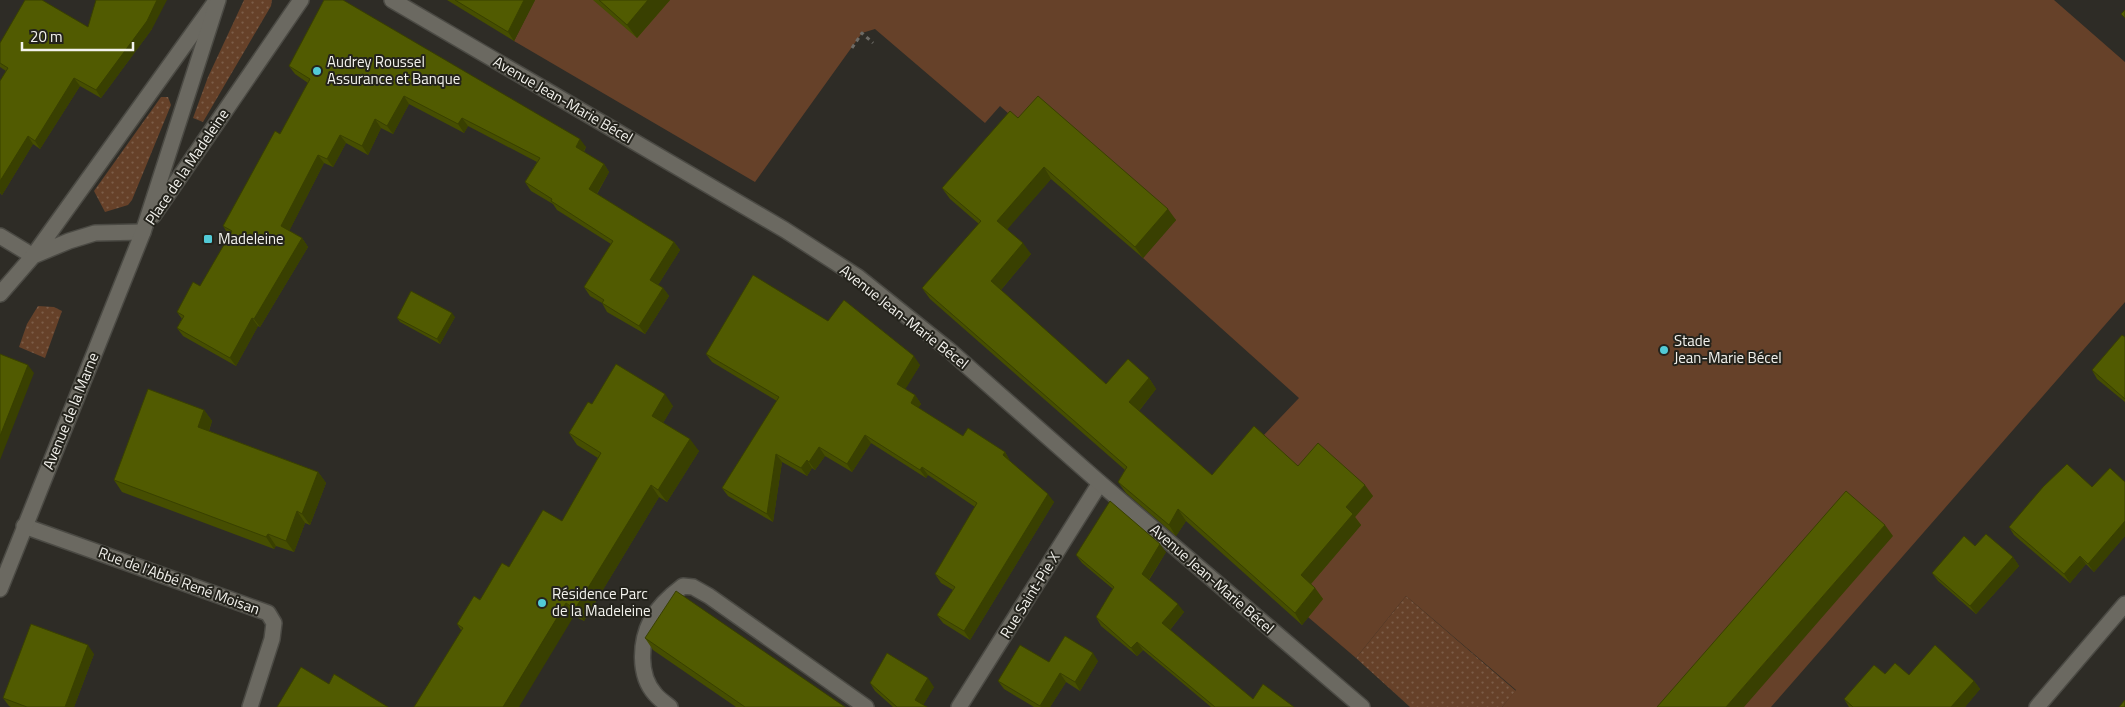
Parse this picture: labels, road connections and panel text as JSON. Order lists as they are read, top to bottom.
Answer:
{
  "streets": {
    "street": [
      "Avenue Jean-Marie Bécel",
      "Place de la Madeleine",
      "Avenue de la Marne",
      "Rue de l'Abbé René Moisan",
      "Rue Saint-Pie X"
    ]
  },
  "crossings": [
    ["Avenue Jean-Marie Bécel", "Rue Saint-Pie X"],
    ["Place de la Madeleine", "Avenue de la Marne"],
    ["Avenue de la Marne", "Rue de l'Abbé René Moisan"]
  ],
  "places": {
    "other": ["Audrey Roussel Assurance et Banque", "Stade Jean-Marie Bécel", "Résidence Parc de la Madeleine"],
    "transit": ["Madeleine"]
  },
  "scale_bar": "20 m"
}
